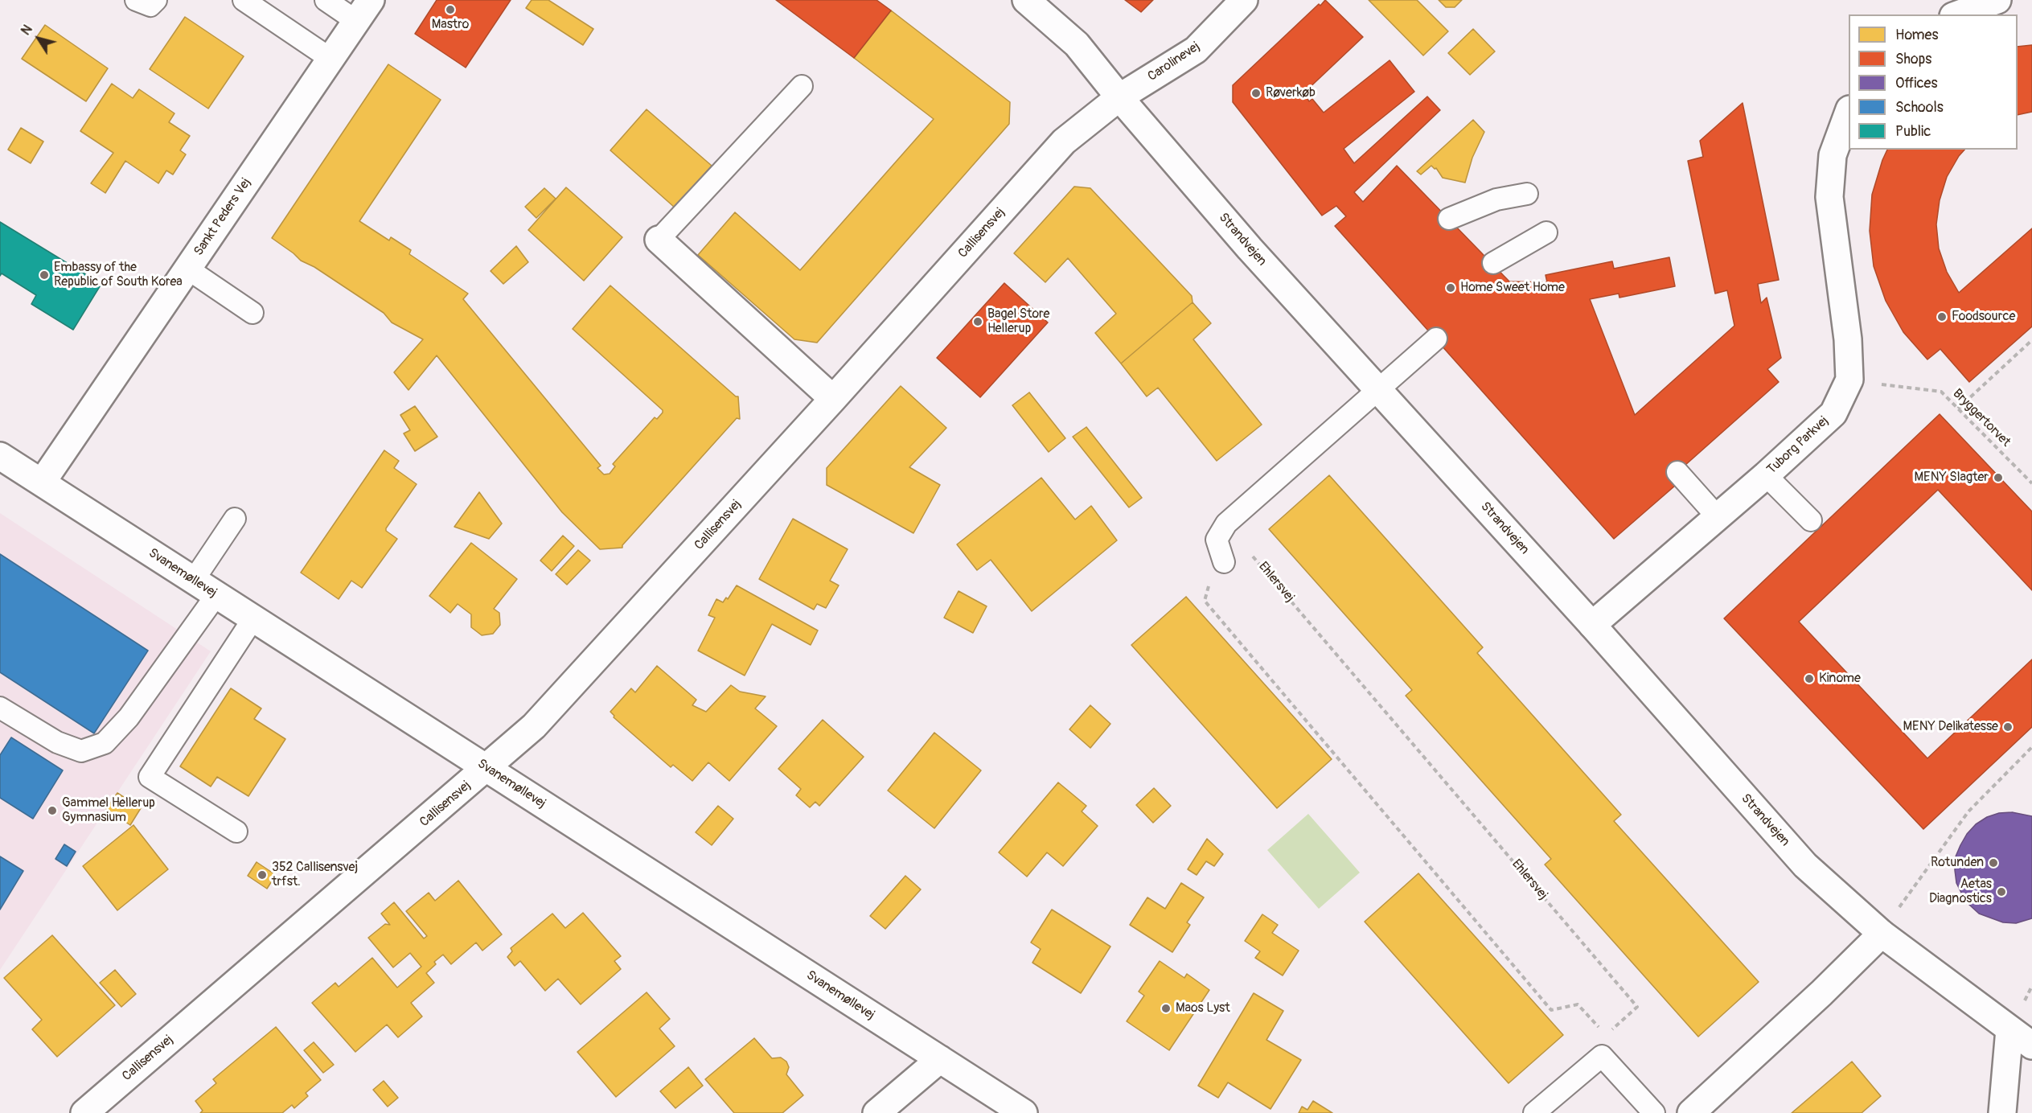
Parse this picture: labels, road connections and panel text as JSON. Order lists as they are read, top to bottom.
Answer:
{
  "streets": {
    "street": [
      "Carolinevej",
      "Sankt Peders Vej",
      "Callisensvej",
      "Strandvejen",
      "Tuborg Parkvej",
      "Svanemøllevej"
    ],
    "path": ["Bryggertorvet", "Ehlersvej"]
  },
  "crossings": [
    ["Carolinevej", "Callisensvej"],
    ["Carolinevej", "Strandvejen"],
    ["Sankt Peders Vej", "Svanemøllevej"],
    ["Callisensvej", "Strandvejen"],
    ["Callisensvej", "Svanemøllevej"],
    ["Strandvejen", "Tuborg Parkvej"],
    ["Bryggertorvet", "Tuborg Parkvej"]
  ],
  "places": [
    "Mastro",
    "Røverkøb",
    "Embassy of the Republic of South Korea",
    "Home Sweet Home",
    "Foodsource",
    "Bagel Store Hellerup",
    "MENY Slagter",
    "Kinome",
    "MENY Delikatesse",
    "Gammel Hellerup Gymnasium",
    "Rotunden",
    "352 Callisensvej trfst.",
    "Aetas Diagnostics",
    "Maos Lyst"
  ],
  "legend": [
    "Homes",
    "Shops",
    "Offices",
    "Schools",
    "Public"
  ],
  "north": "top left"
}
